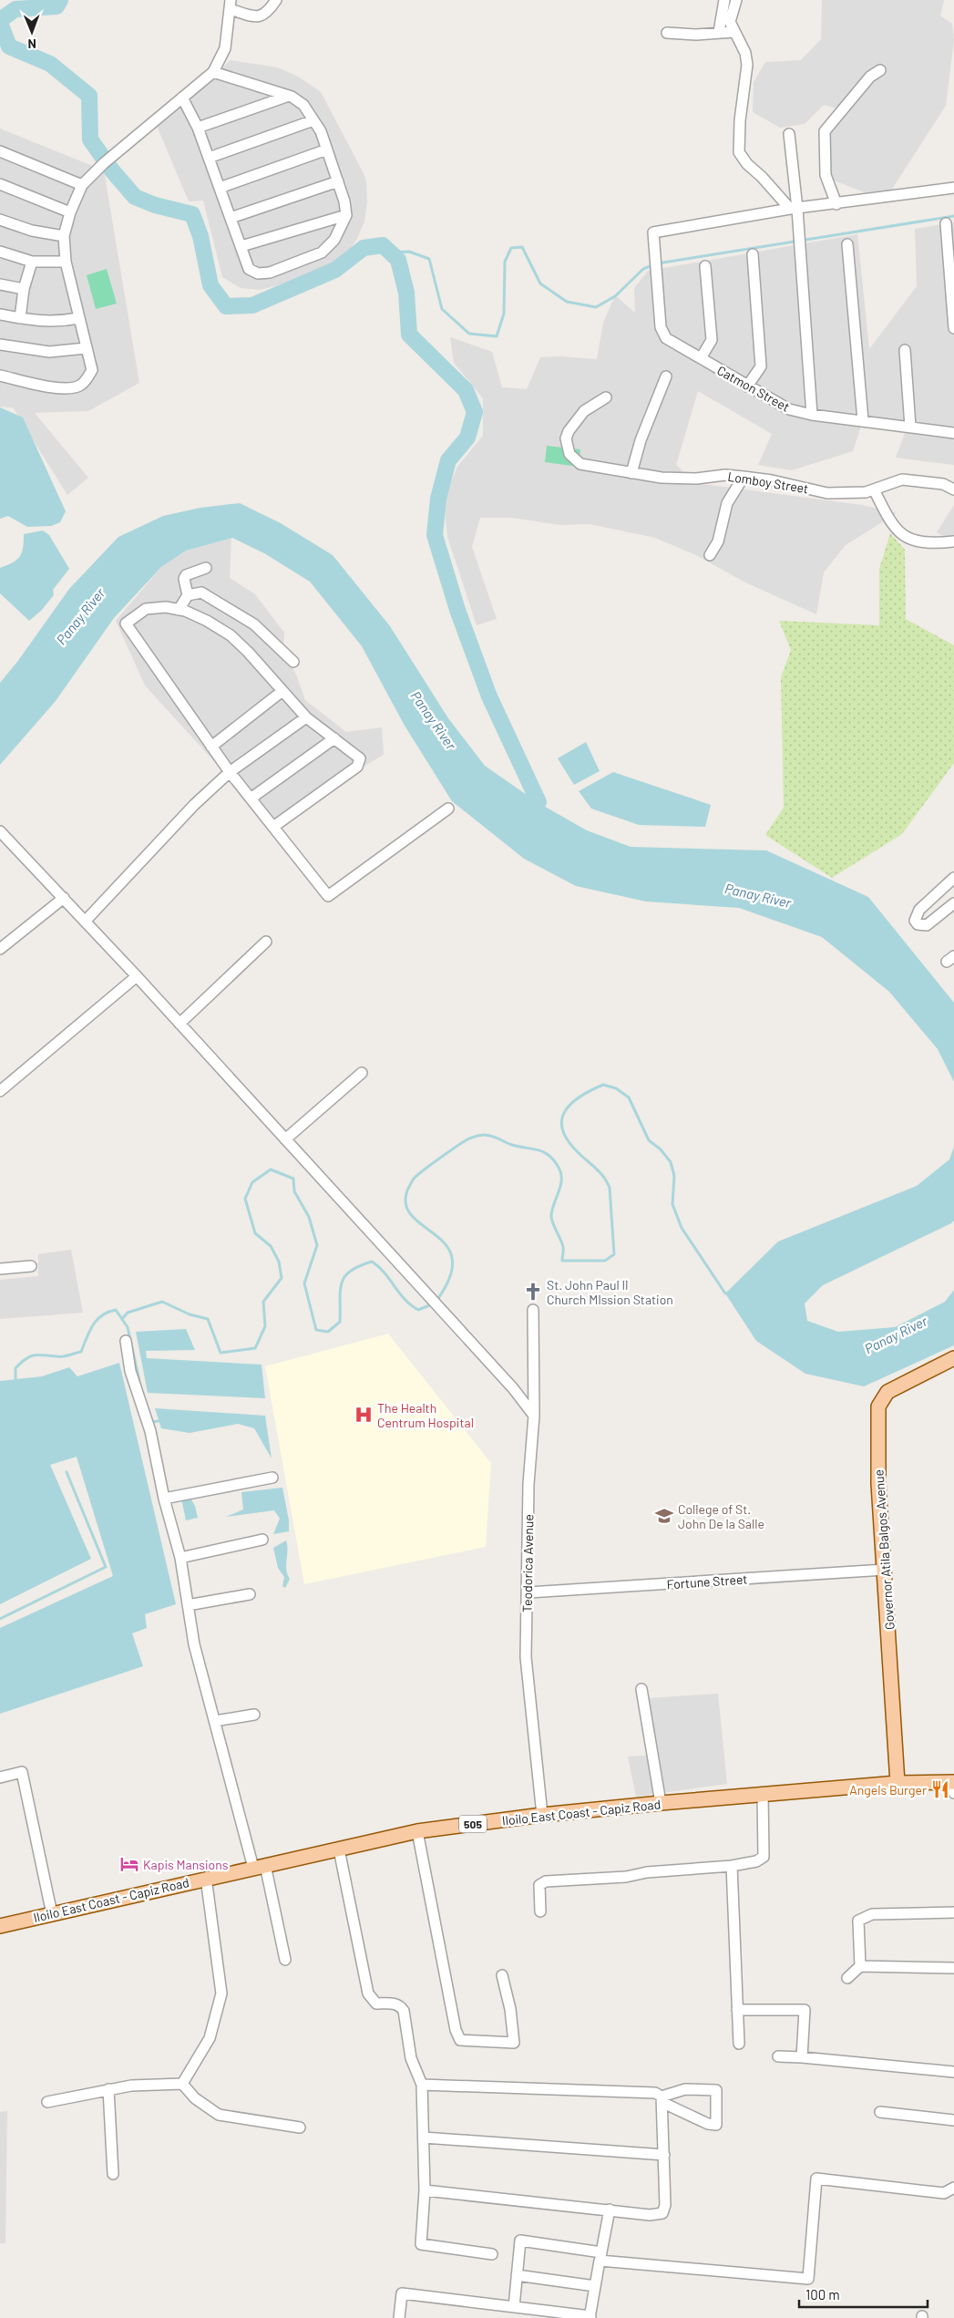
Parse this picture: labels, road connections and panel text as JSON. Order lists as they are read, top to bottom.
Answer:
{
  "streets": {
    "main road": ["Governor Atila Balgos Avenue", "Iloilo East Coast - Capiz Road", "505"],
    "street": [
      "Catmon Street",
      "Lomboy Street",
      "Teodorica Avenue",
      "Fortune Street"
    ]
  },
  "crossings": [
    ["Governor Atila Balgos Avenue", "Fortune Street"],
    ["Governor Atila Balgos Avenue", "Iloilo East Coast - Capiz Road"],
    ["Teodorica Avenue", "Fortune Street"],
    ["Teodorica Avenue", "Iloilo East Coast - Capiz Road"]
  ],
  "water": ["Panay River"],
  "places": {
    "church": ["St. John Paul II Church MIssion Station"],
    "hospital": ["The Health Centrum Hospital"],
    "school or university": ["College of St. John De la Salle"],
    "restaurant": ["Angels Burger"],
    "hotel": ["Kapis Mansions"]
  },
  "scale_bar": "100 m",
  "north": "bottom"
}
